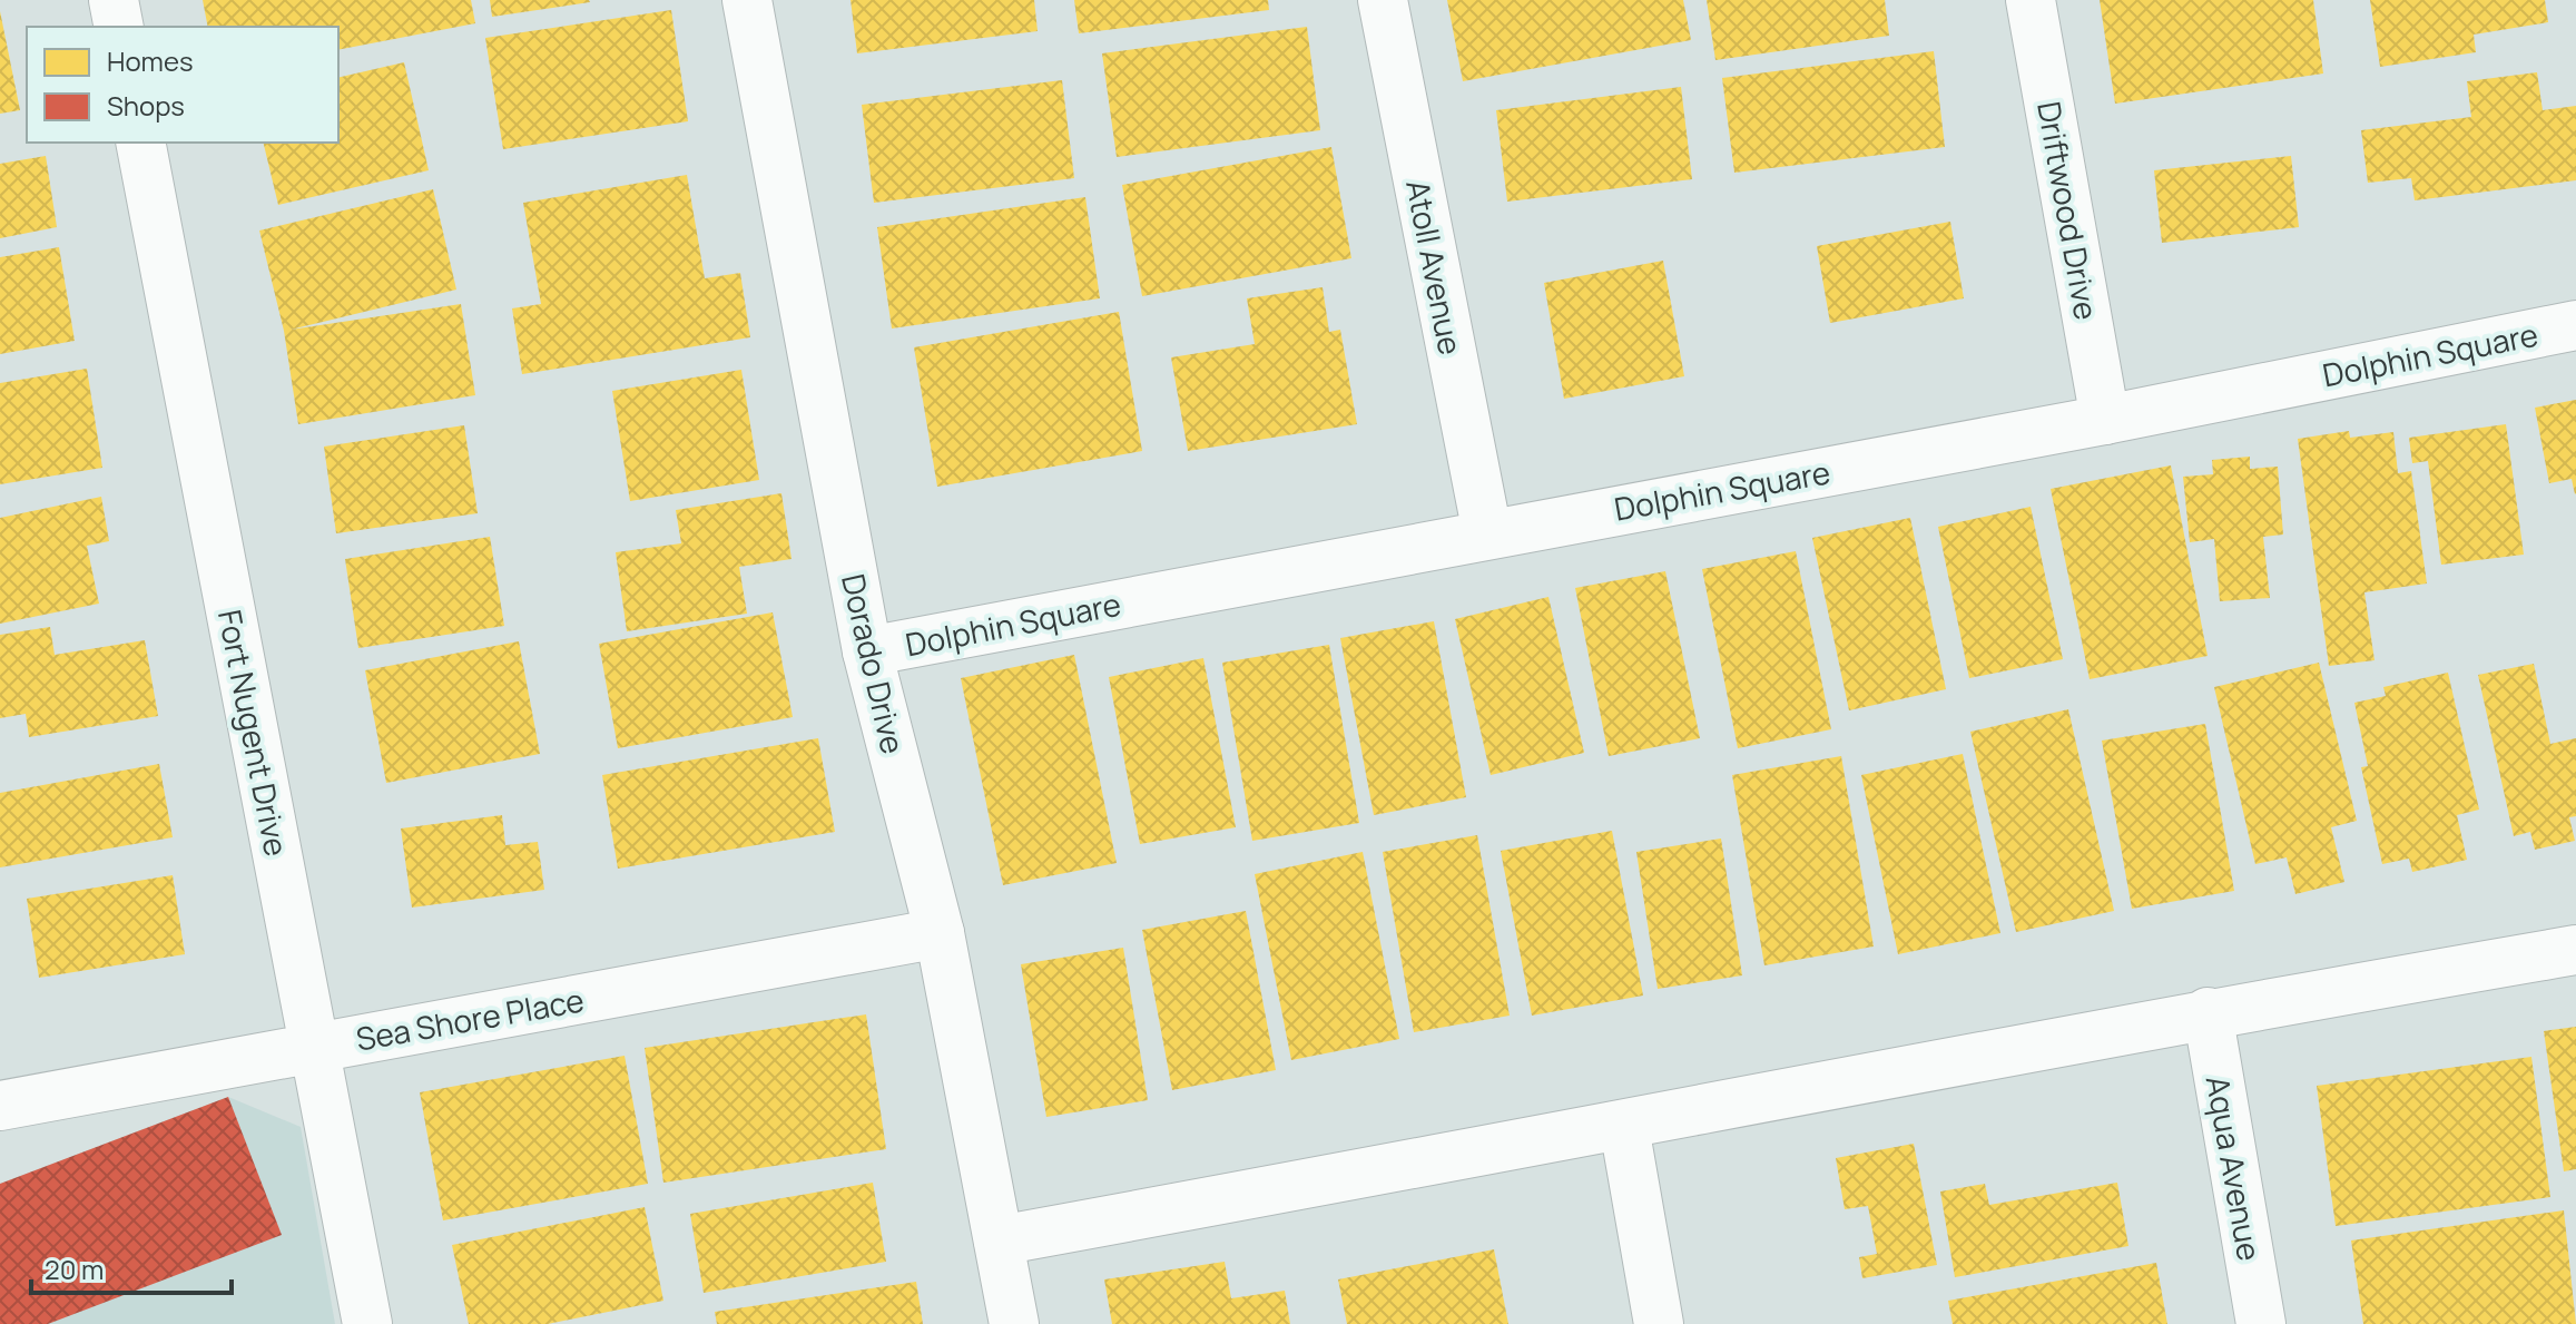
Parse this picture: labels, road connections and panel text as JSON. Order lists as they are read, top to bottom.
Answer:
{
  "streets": {
    "street": [
      "Driftwood Drive",
      "Atoll Avenue",
      "Dolphin Square",
      "Dorado Drive",
      "Fort Nugent Drive",
      "Sea Shore Place",
      "Aqua Avenue"
    ]
  },
  "crossings": [
    ["Driftwood Drive", "Dolphin Square"],
    ["Atoll Avenue", "Dolphin Square"],
    ["Dolphin Square", "Dorado Drive"],
    ["Dorado Drive", "Sea Shore Place"],
    ["Fort Nugent Drive", "Sea Shore Place"]
  ],
  "legend": ["Homes", "Shops"],
  "scale_bar": "20 m"
}
